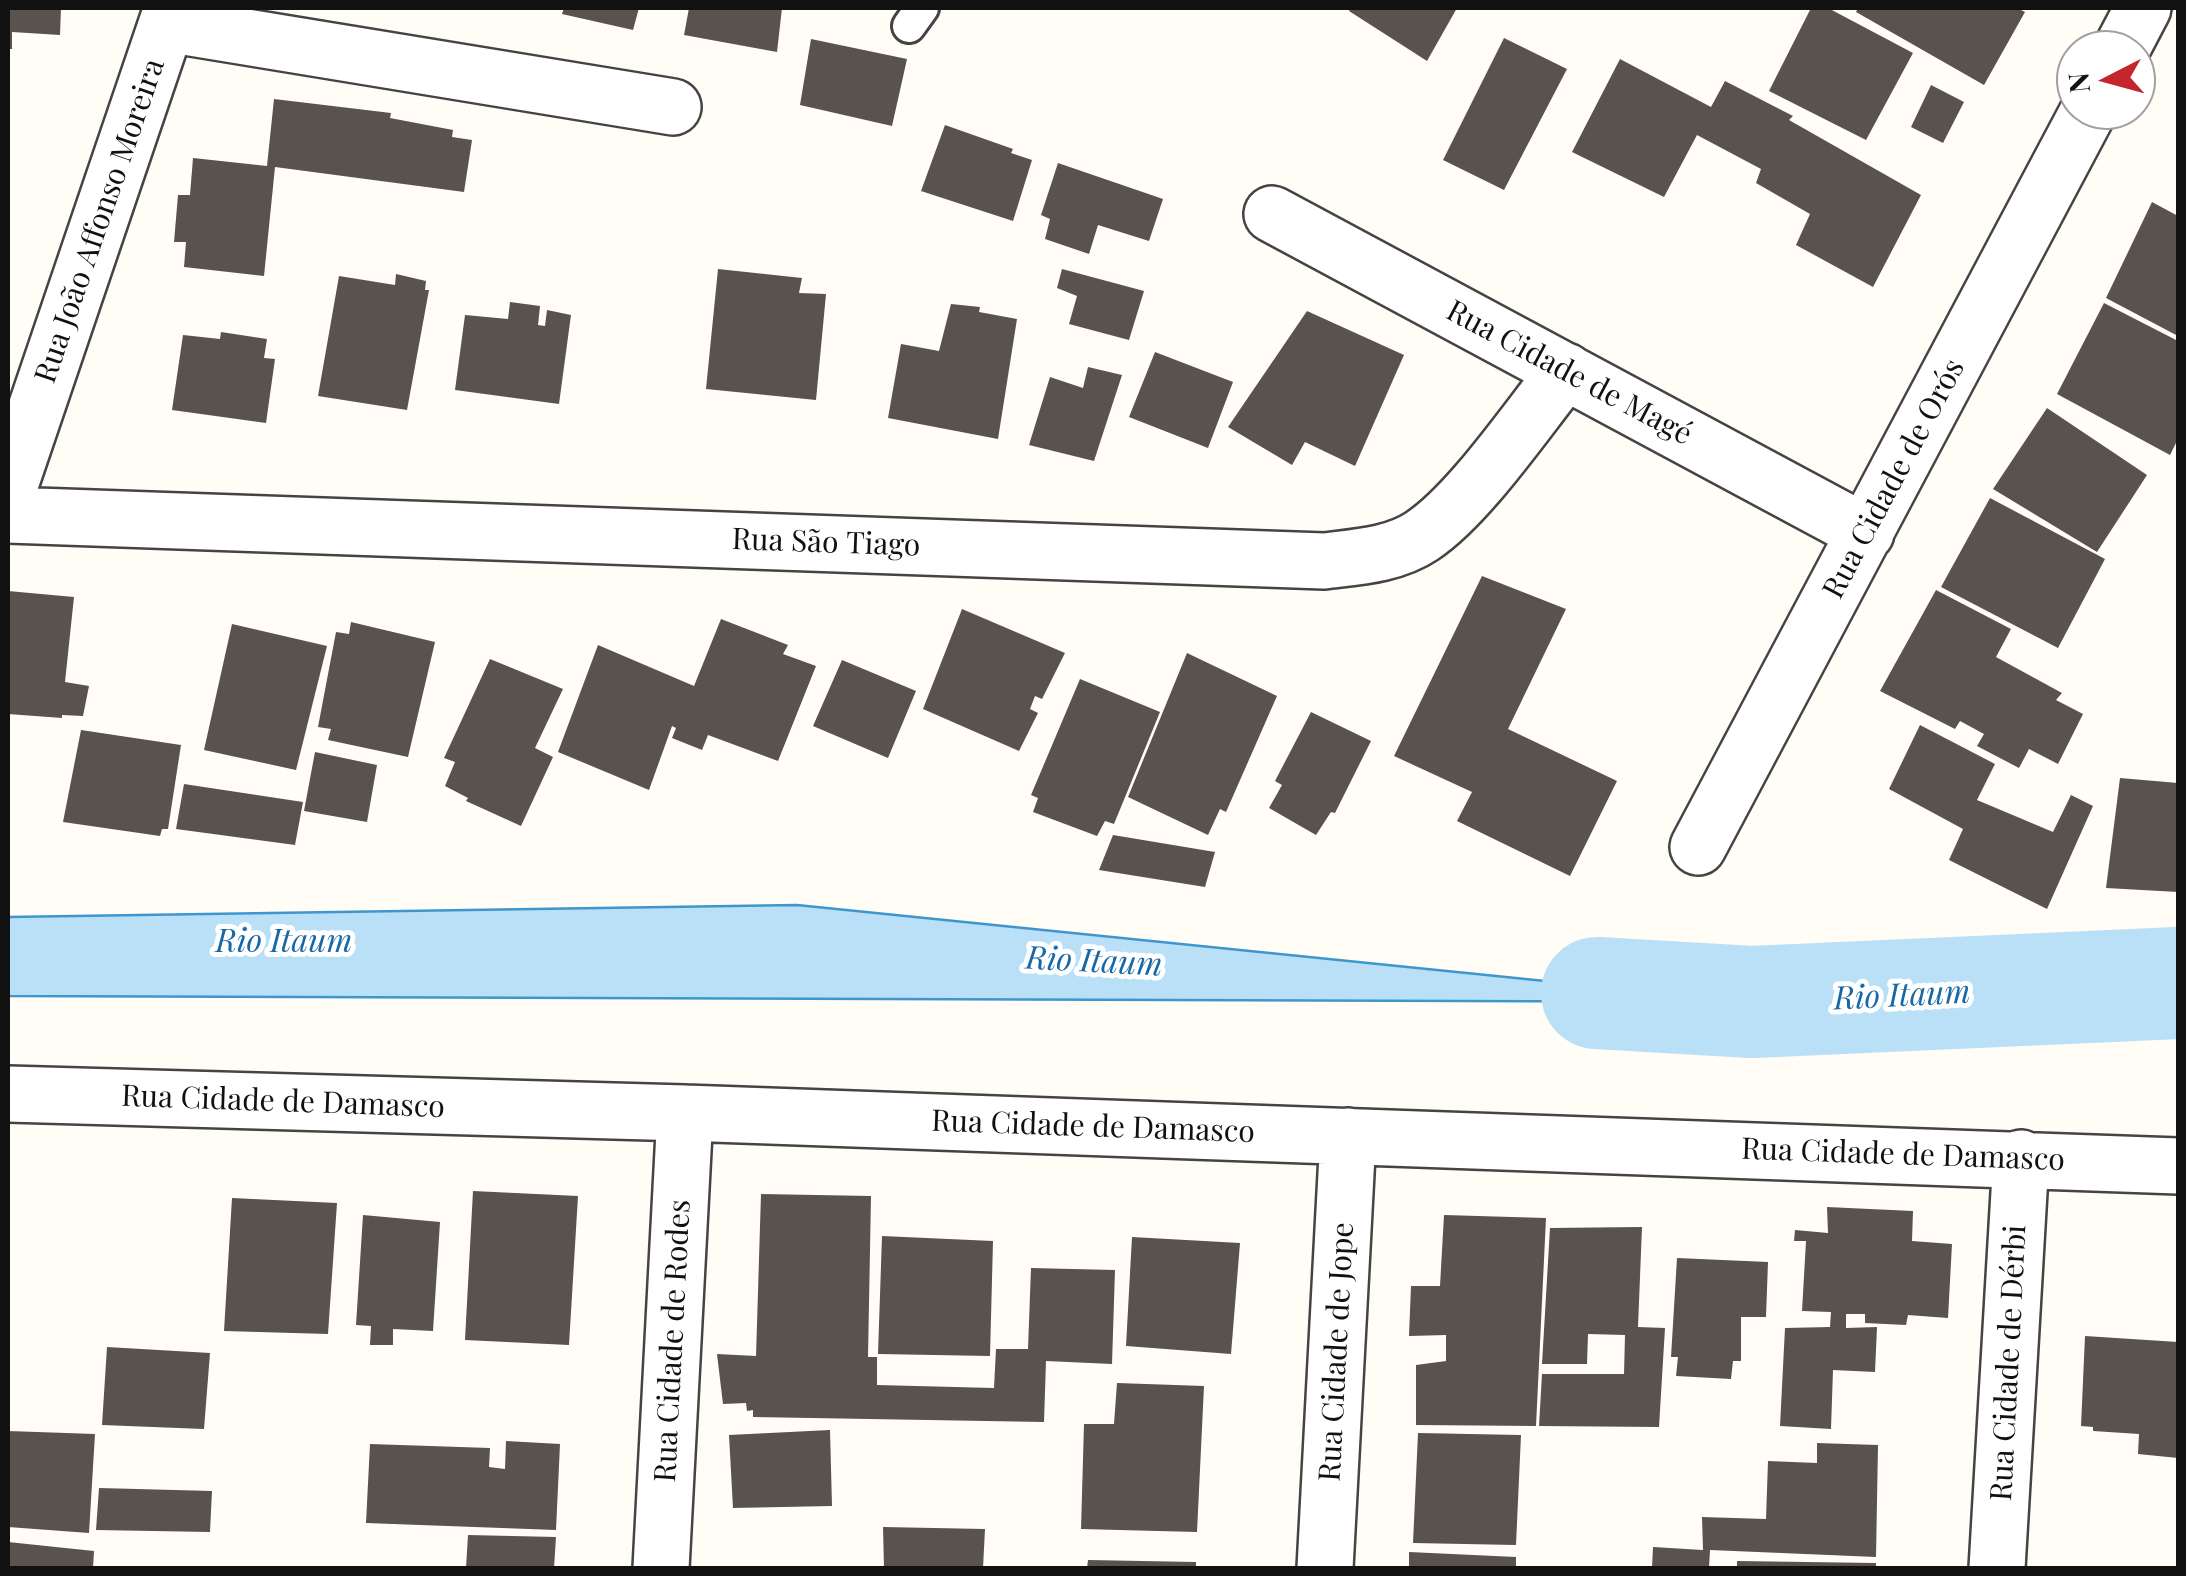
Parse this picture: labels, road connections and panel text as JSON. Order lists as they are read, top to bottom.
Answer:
{
  "streets": {
    "street": [
      "Rua João Affonso Moreira",
      "Rua Cidade de Magé",
      "Rua Cidade de Orós",
      "Rua São Tiago",
      "Rua Cidade de Damasco",
      "Rua Cidade de Rodes",
      "Rua Cidade de Jope",
      "Rua Cidade de Dérbi"
    ]
  },
  "crossings": [
    ["Rua Cidade de Magé", "Rua Cidade de Orós"],
    ["Rua Cidade de Magé", "Rua São Tiago"],
    ["Rua Cidade de Damasco", "Rua Cidade de Rodes"],
    ["Rua Cidade de Damasco", "Rua Cidade de Jope"],
    ["Rua Cidade de Damasco", "Rua Cidade de Dérbi"]
  ],
  "water": ["Rio Itaum"],
  "north": "left"
}
